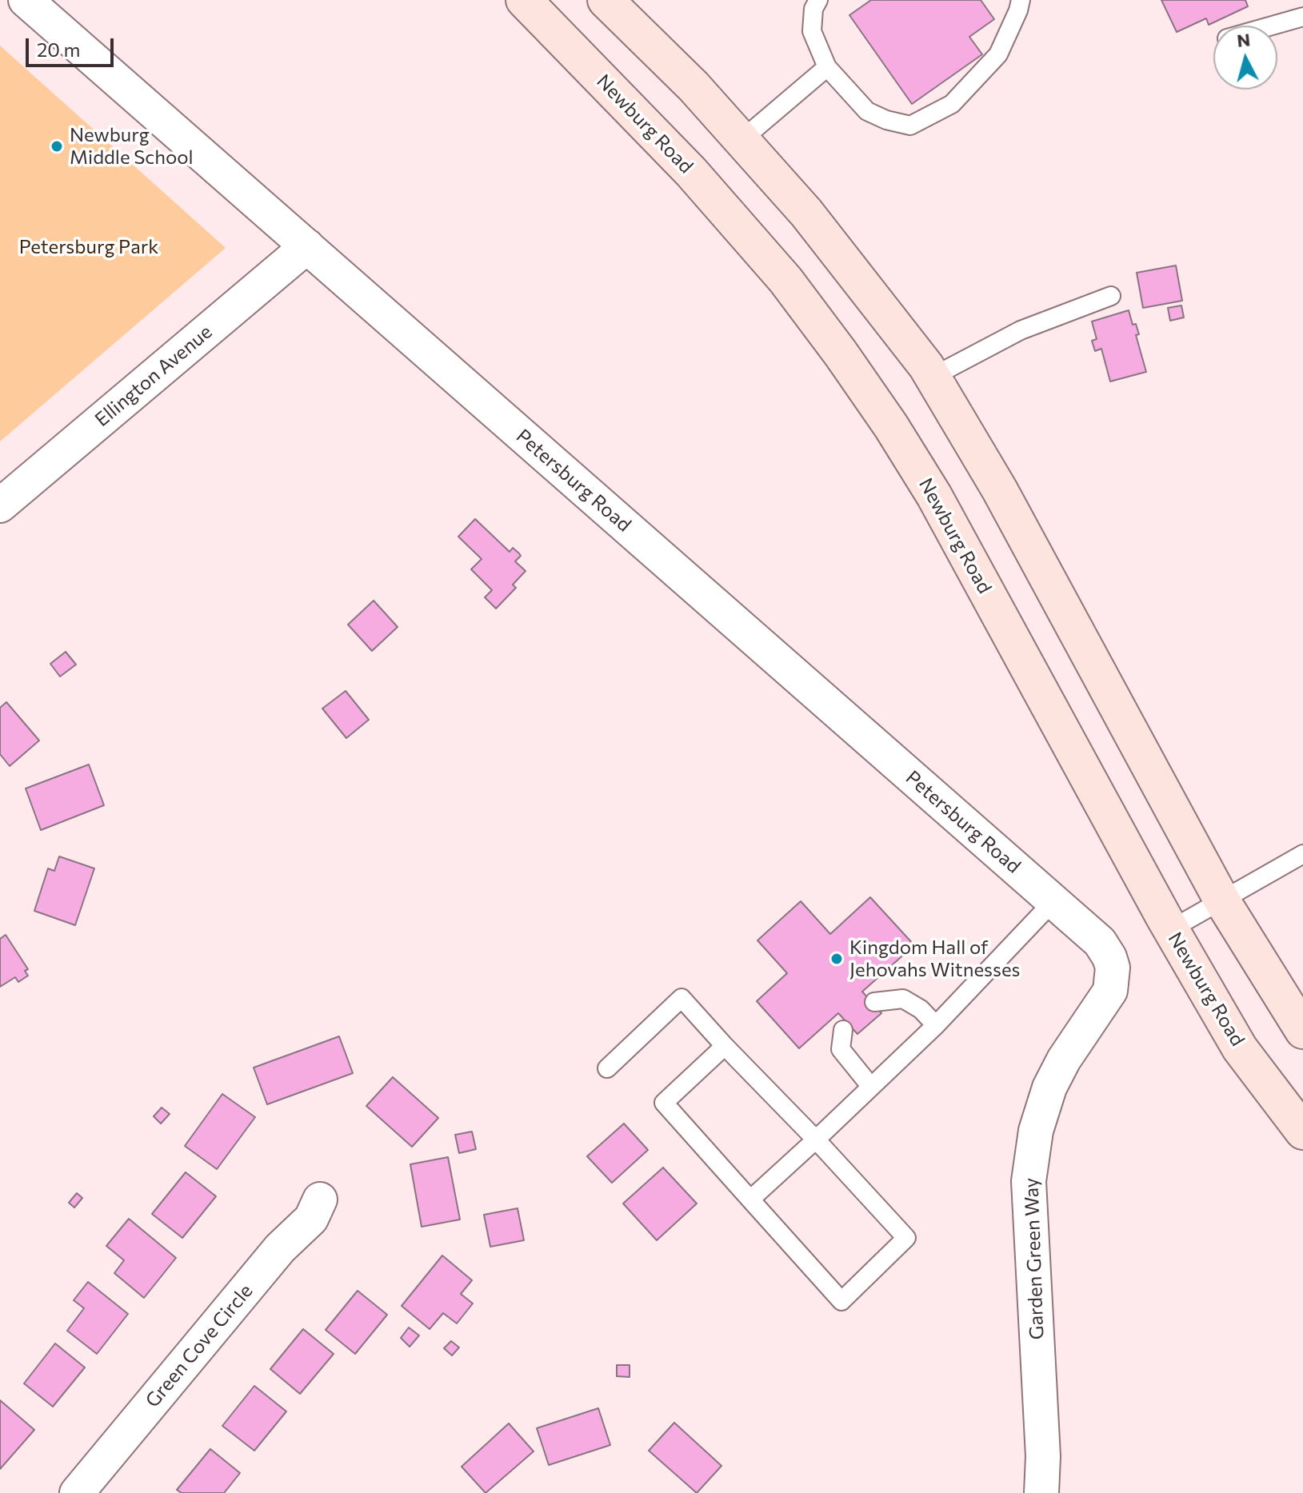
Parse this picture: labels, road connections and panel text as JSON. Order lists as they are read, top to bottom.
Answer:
{
  "streets": {
    "main road": ["Newburg Road"],
    "street": [
      "Ellington Avenue",
      "Petersburg Road",
      "Garden Green Way",
      "Green Cove Circle"
    ]
  },
  "crossings": [
    ["Ellington Avenue", "Petersburg Road"],
    ["Petersburg Road", "Garden Green Way"]
  ],
  "parks": ["Petersburg Park"],
  "places": ["Newburg Middle School", "Kingdom Hall of Jehovahs Witnesses"],
  "scale_bar": "20 m",
  "north": "top"
}
